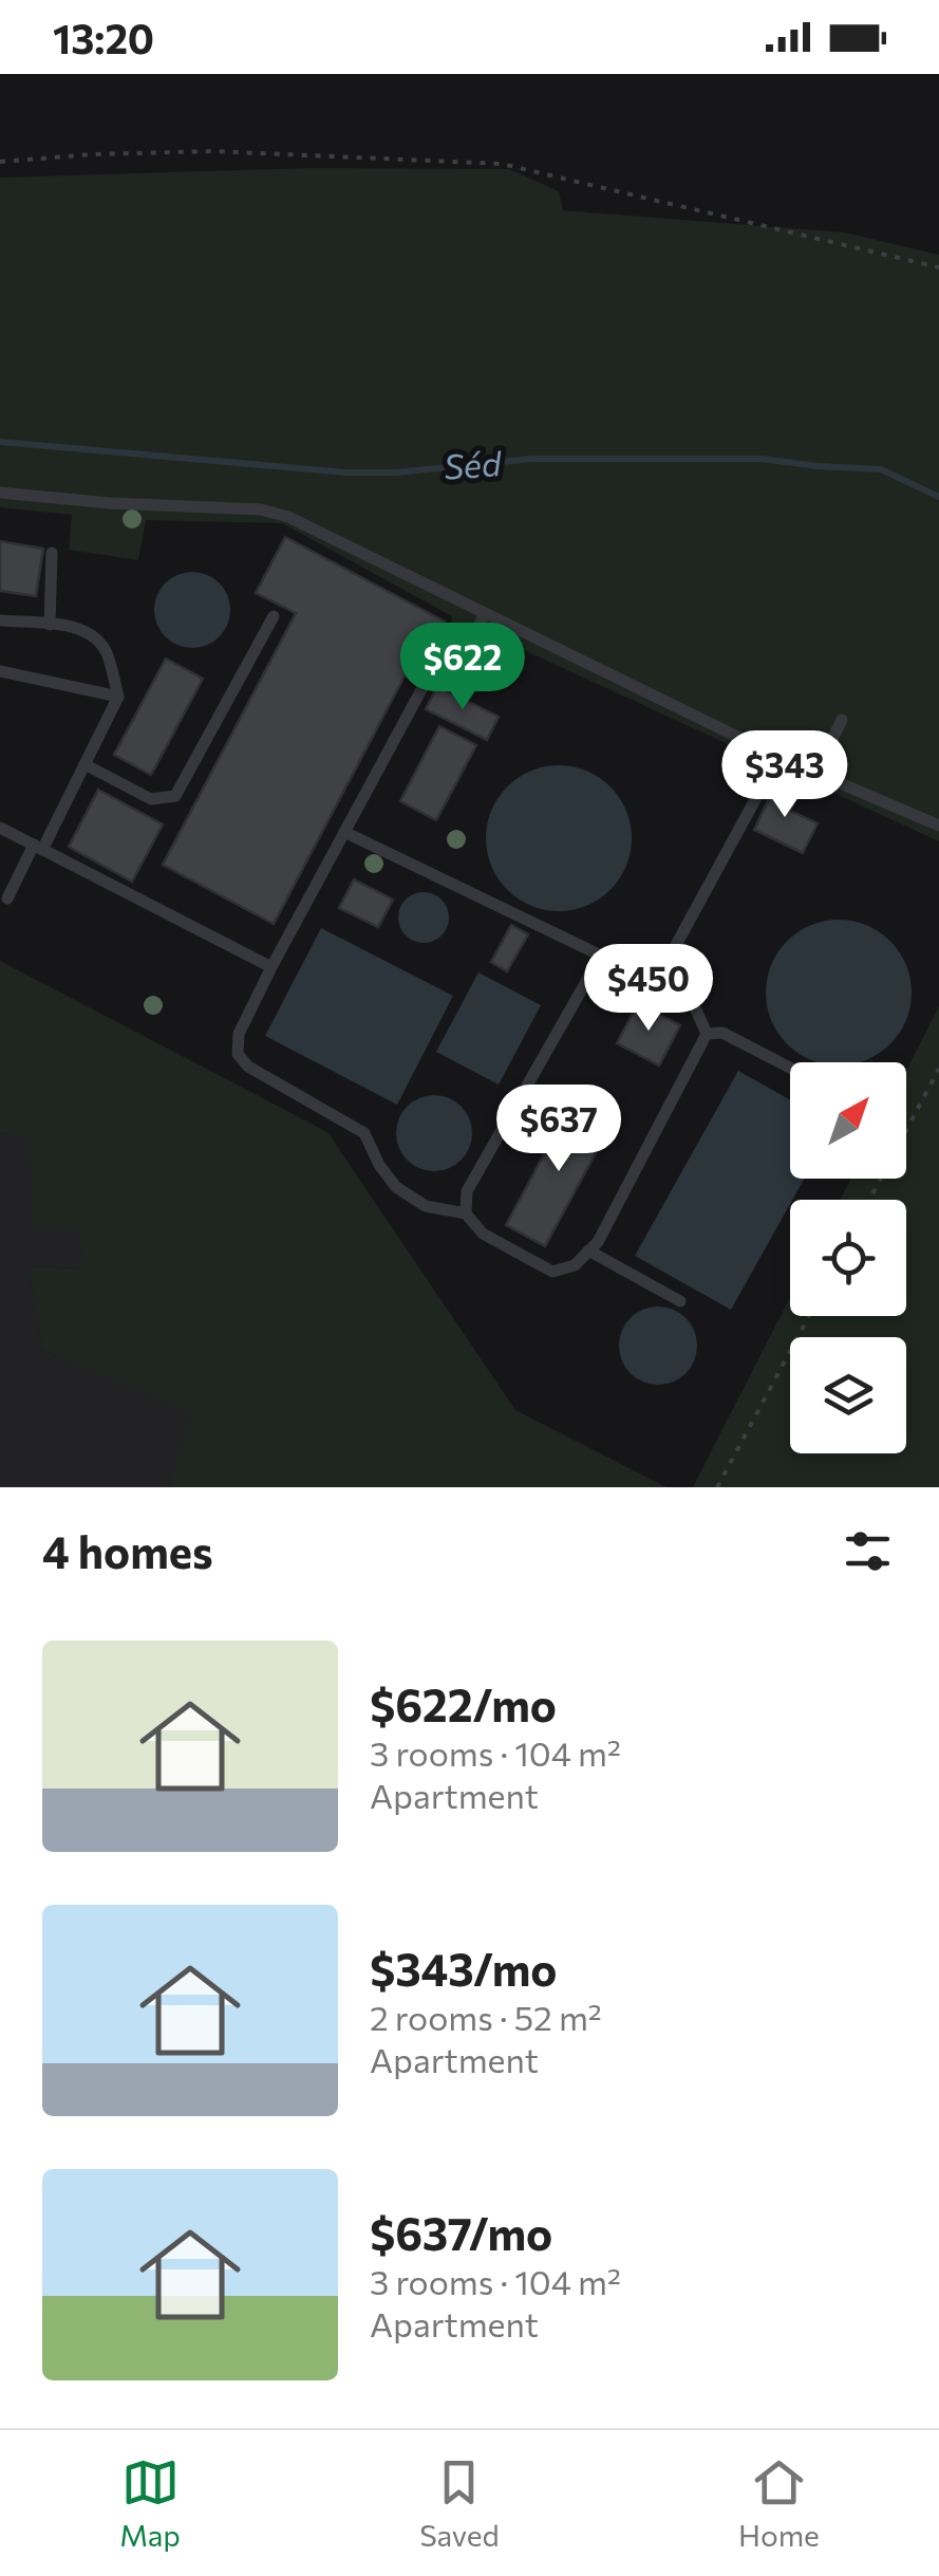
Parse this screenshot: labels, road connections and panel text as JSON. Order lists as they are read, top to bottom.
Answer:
{
  "water": ["Séd"],
  "north": "top right",
  "page": {
    "status": "13:20",
    "price": [
      "$622",
      "$343",
      "$450",
      "$637"
    ],
    "heading": "4 homes",
    "list": [
      {
        "name": "$622/mo",
        "note": "3 rooms · 104 m² · Apartment"
      },
      {
        "name": "$343/mo",
        "note": "2 rooms · 52 m² · Apartment"
      },
      {
        "name": "$637/mo",
        "note": "3 rooms · 104 m² · Apartment"
      }
    ],
    "tabs": ["Map", "Saved", "Home"]
  }
}
